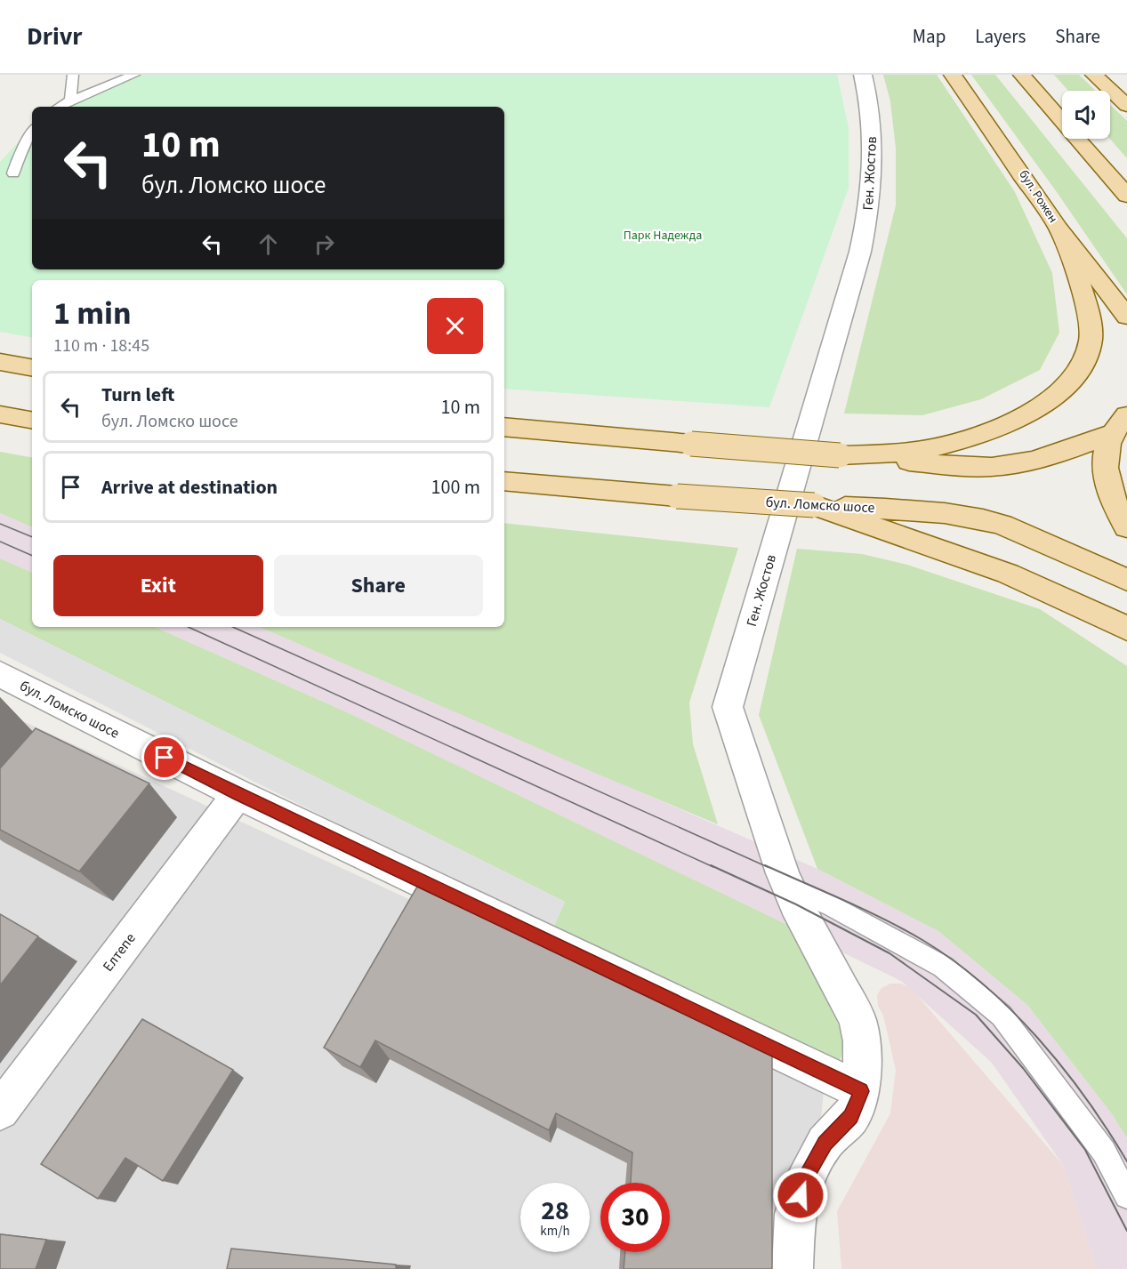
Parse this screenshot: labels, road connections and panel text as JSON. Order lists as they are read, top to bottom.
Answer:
{
  "streets": {
    "main road": ["бул. Рожен", "бул. Ломско шосе"],
    "street": ["Ген. Жостов", "Елтепе"]
  },
  "crossings": [
    ["Ген. Жостов", "бул. Ломско шосе"],
    ["бул. Ломско шосе", "Елтепе"]
  ],
  "parks": ["Парк Надежда"],
  "page": {
    "header": "Drivr",
    "nav": ["Map", "Layers", "Share"],
    "turn": ["10 m", "бул. Ломско шосе"],
    "heading": ["1 min", "110 m · 18:45"],
    "list": [
      {
        "name": "Turn left",
        "note": "бул. Ломско шосе",
        "value": "10 m"
      },
      {
        "name": "Arrive at destination",
        "value": "100 m"
      }
    ],
    "buttons": ["Exit", "Share"],
    "speed": "28 km/h",
    "limit": "30"
  }
}
